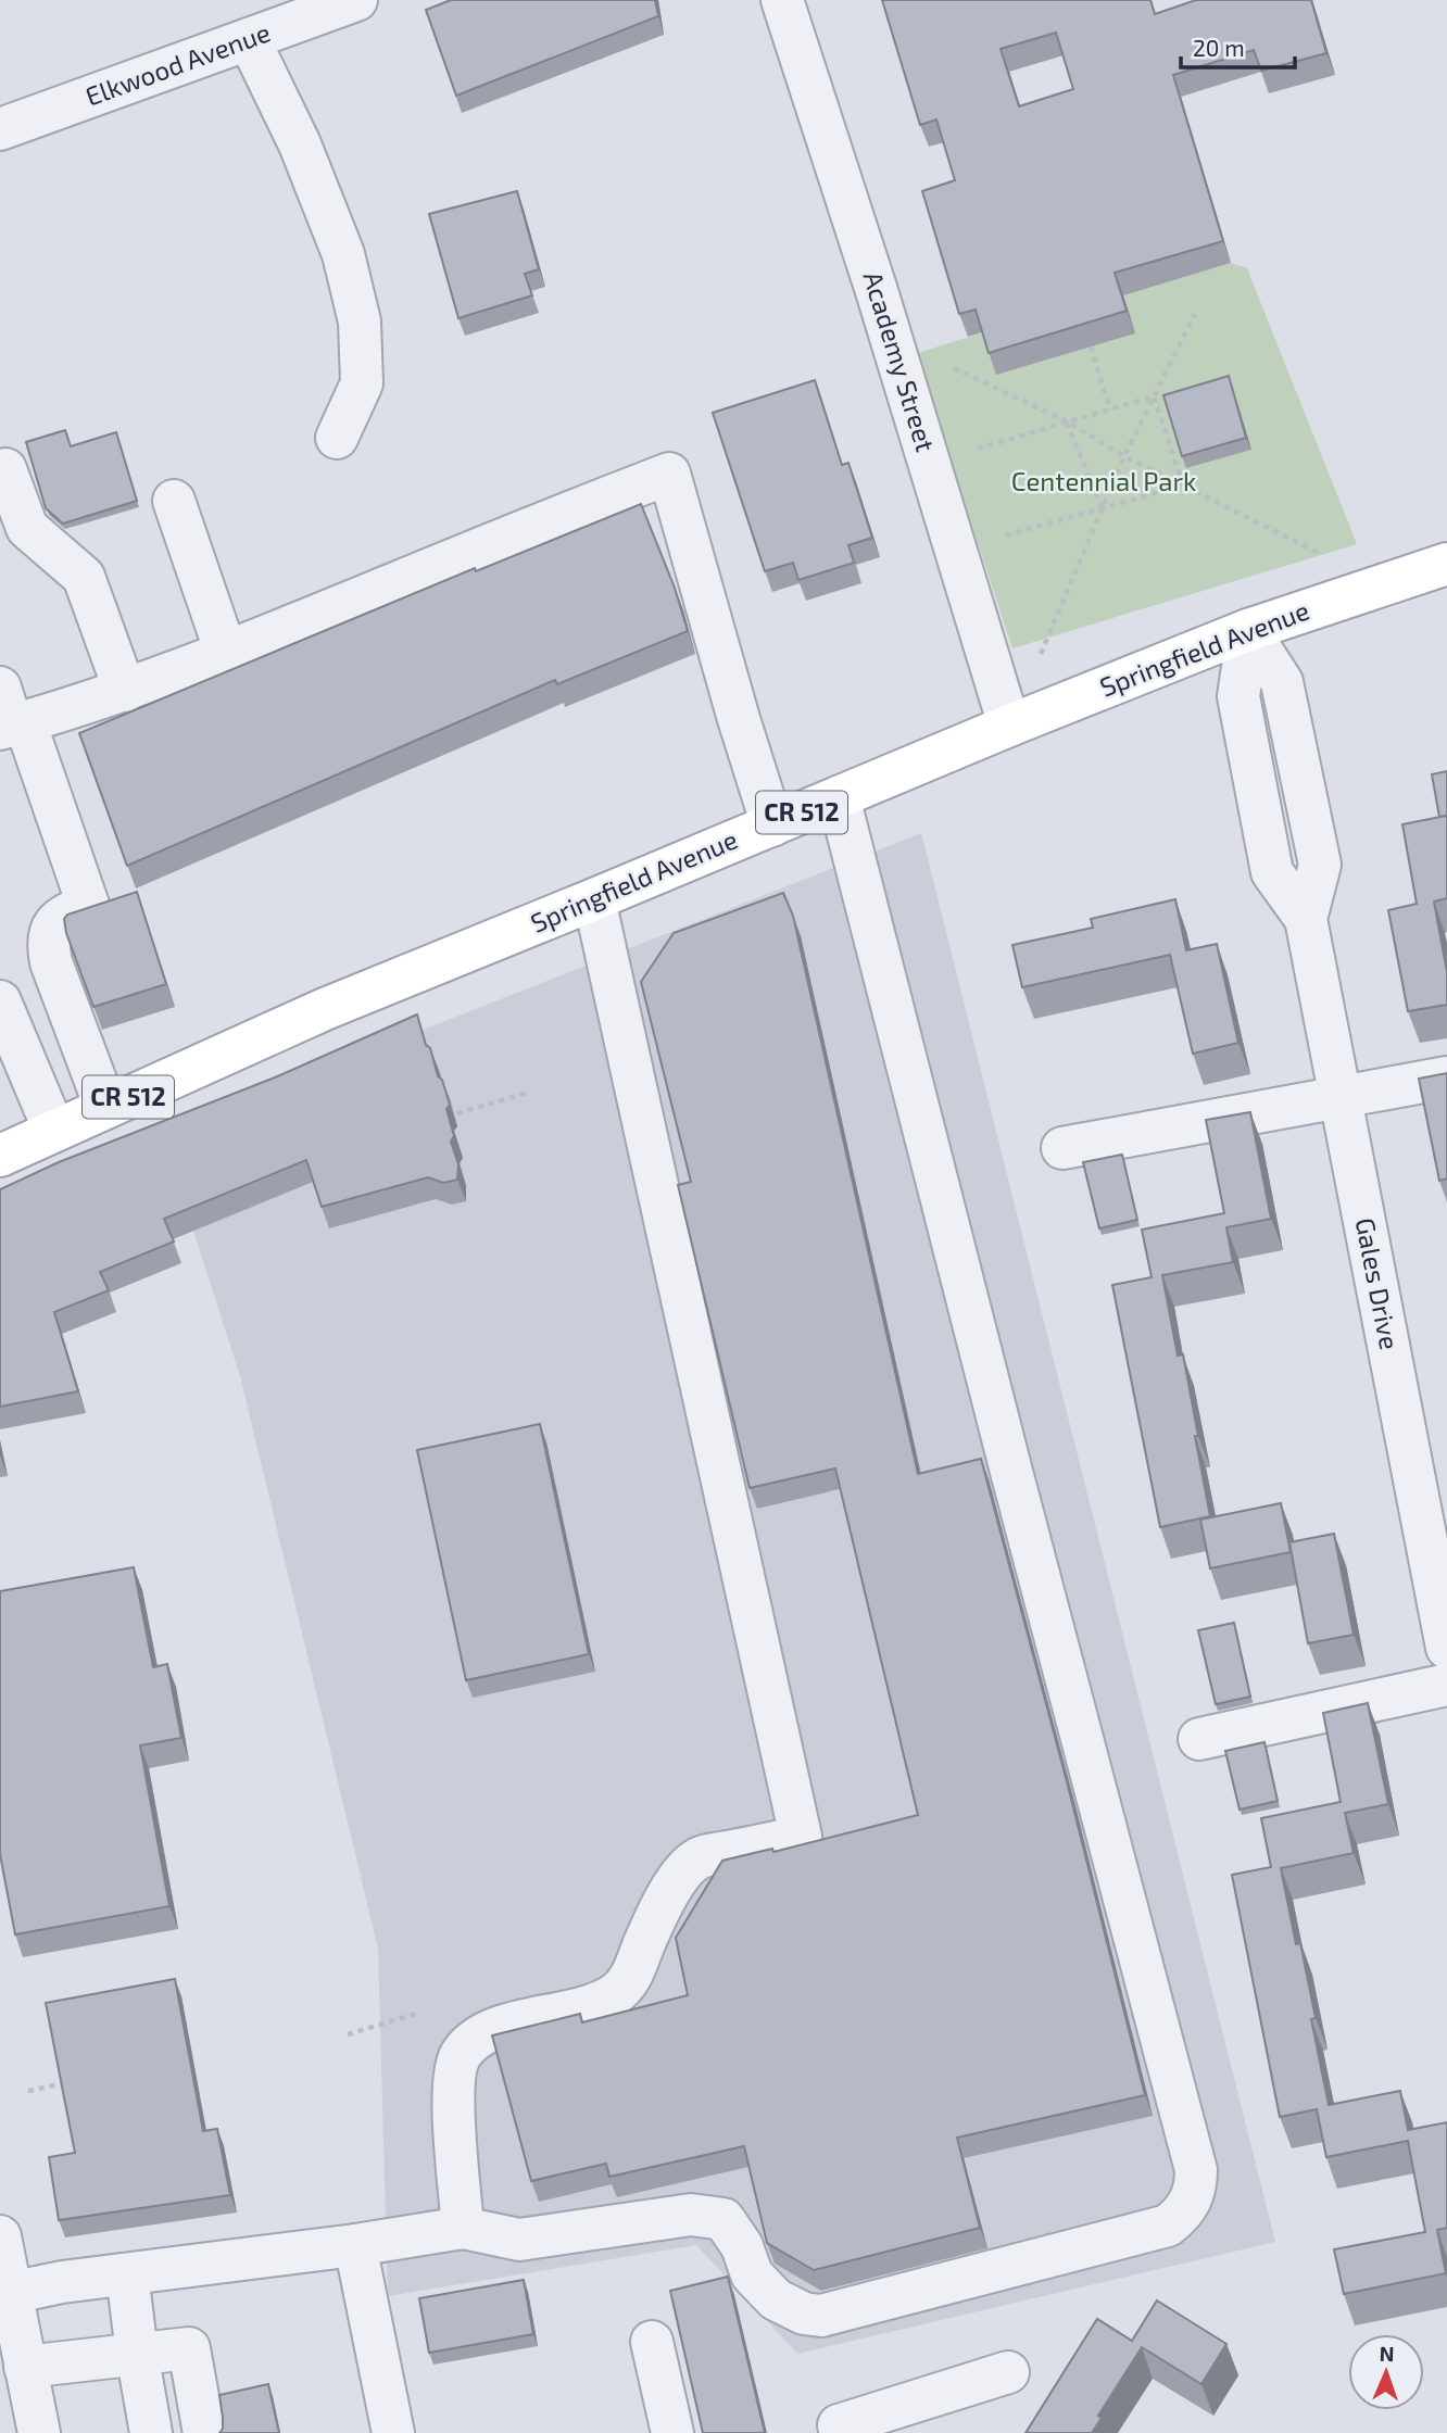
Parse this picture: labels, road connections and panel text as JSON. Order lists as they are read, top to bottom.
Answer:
{
  "streets": {
    "main road": ["Springfield Avenue", "CR 512"],
    "street": ["Elkwood Avenue", "Academy Street", "Gales Drive"]
  },
  "crossings": [
    ["Academy Street", "Springfield Avenue"],
    ["Springfield Avenue", "Gales Drive"]
  ],
  "parks": ["Centennial Park"],
  "scale_bar": "20 m",
  "north": "top"
}
